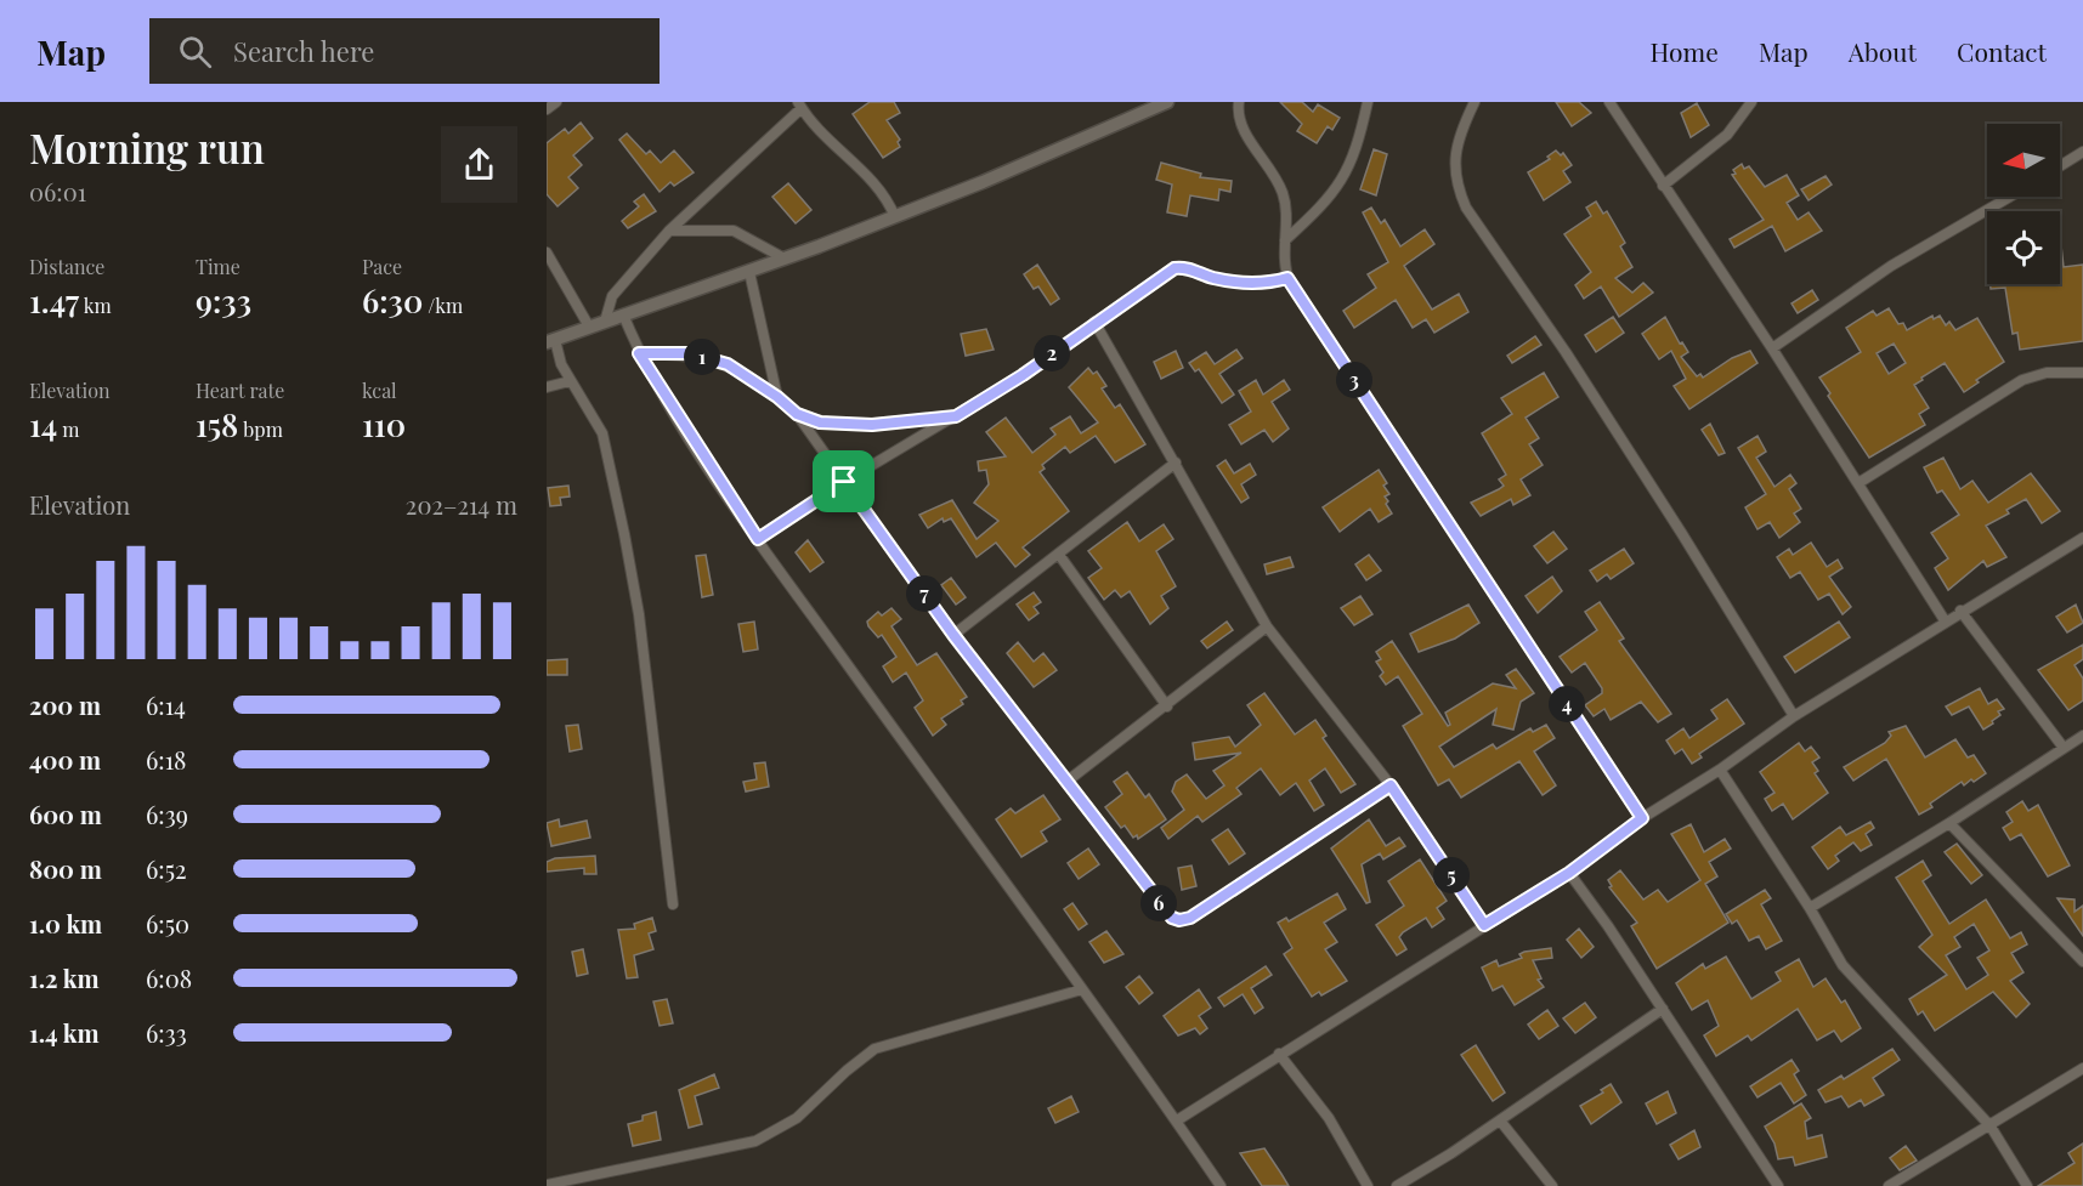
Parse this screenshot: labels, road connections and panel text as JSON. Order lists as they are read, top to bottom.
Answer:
{
  "north": "left",
  "page": {
    "header": "Map",
    "search": "Search here",
    "nav": [
      "Home",
      "Map",
      "About",
      "Contact"
    ],
    "heading": ["Morning run", "06:01"],
    "stats": [
      ["Distance", "1.47 km"],
      ["Time", "9:33"],
      ["Pace", "6:30 /km"],
      ["Elevation", "14 m"],
      ["Heart rate", "158 bpm"],
      ["kcal", "110"]
    ],
    "pins": [
      "2",
      "1",
      "3",
      "7",
      "4",
      "5",
      "6"
    ],
    "chart": ["Elevation", "202–214 m"],
    "list": [
      {
        "name": "200 m",
        "note": "6:14"
      },
      {
        "name": "400 m",
        "note": "6:18"
      },
      {
        "name": "600 m",
        "note": "6:39"
      },
      {
        "name": "800 m",
        "note": "6:52"
      },
      {
        "name": "1.0 km",
        "note": "6:50"
      },
      {
        "name": "1.2 km",
        "note": "6:08"
      },
      {
        "name": "1.4 km",
        "note": "6:33"
      }
    ]
  }
}
